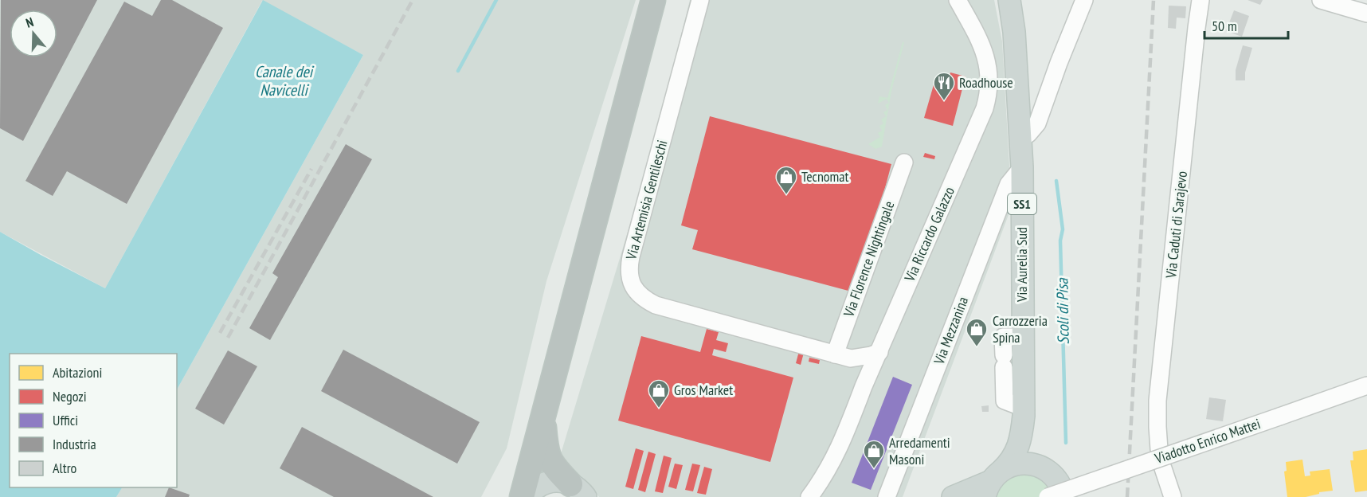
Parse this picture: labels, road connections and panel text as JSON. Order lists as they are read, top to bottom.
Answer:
{
  "streets": {
    "main road": ["SS1", "Via Aurelia Sud"],
    "street": [
      "Via Artemisia Gentileschi",
      "Via Caduti di Sarajevo",
      "Via Riccardo Galazzo",
      "Via Florence Nightingale",
      "Via Mezzanina",
      "Viadotto Enrico Mattei"
    ]
  },
  "crossings": [
    ["Via Artemisia Gentileschi", "Via Florence Nightingale"],
    ["Via Aurelia Sud", "Via Mezzanina"]
  ],
  "water": ["Canale dei Navicelli", "Scoli di Pisa"],
  "places": {
    "restaurant": ["Roadhouse"],
    "shop": [
      "Tecnomat",
      "Carrozzeria Spina",
      "Gros Market",
      "Arredamenti Masoni"
    ]
  },
  "legend": [
    "Abitazioni",
    "Negozi",
    "Uffici",
    "Industria",
    "Altro"
  ],
  "scale_bar": "50 m",
  "north": "top"
}
